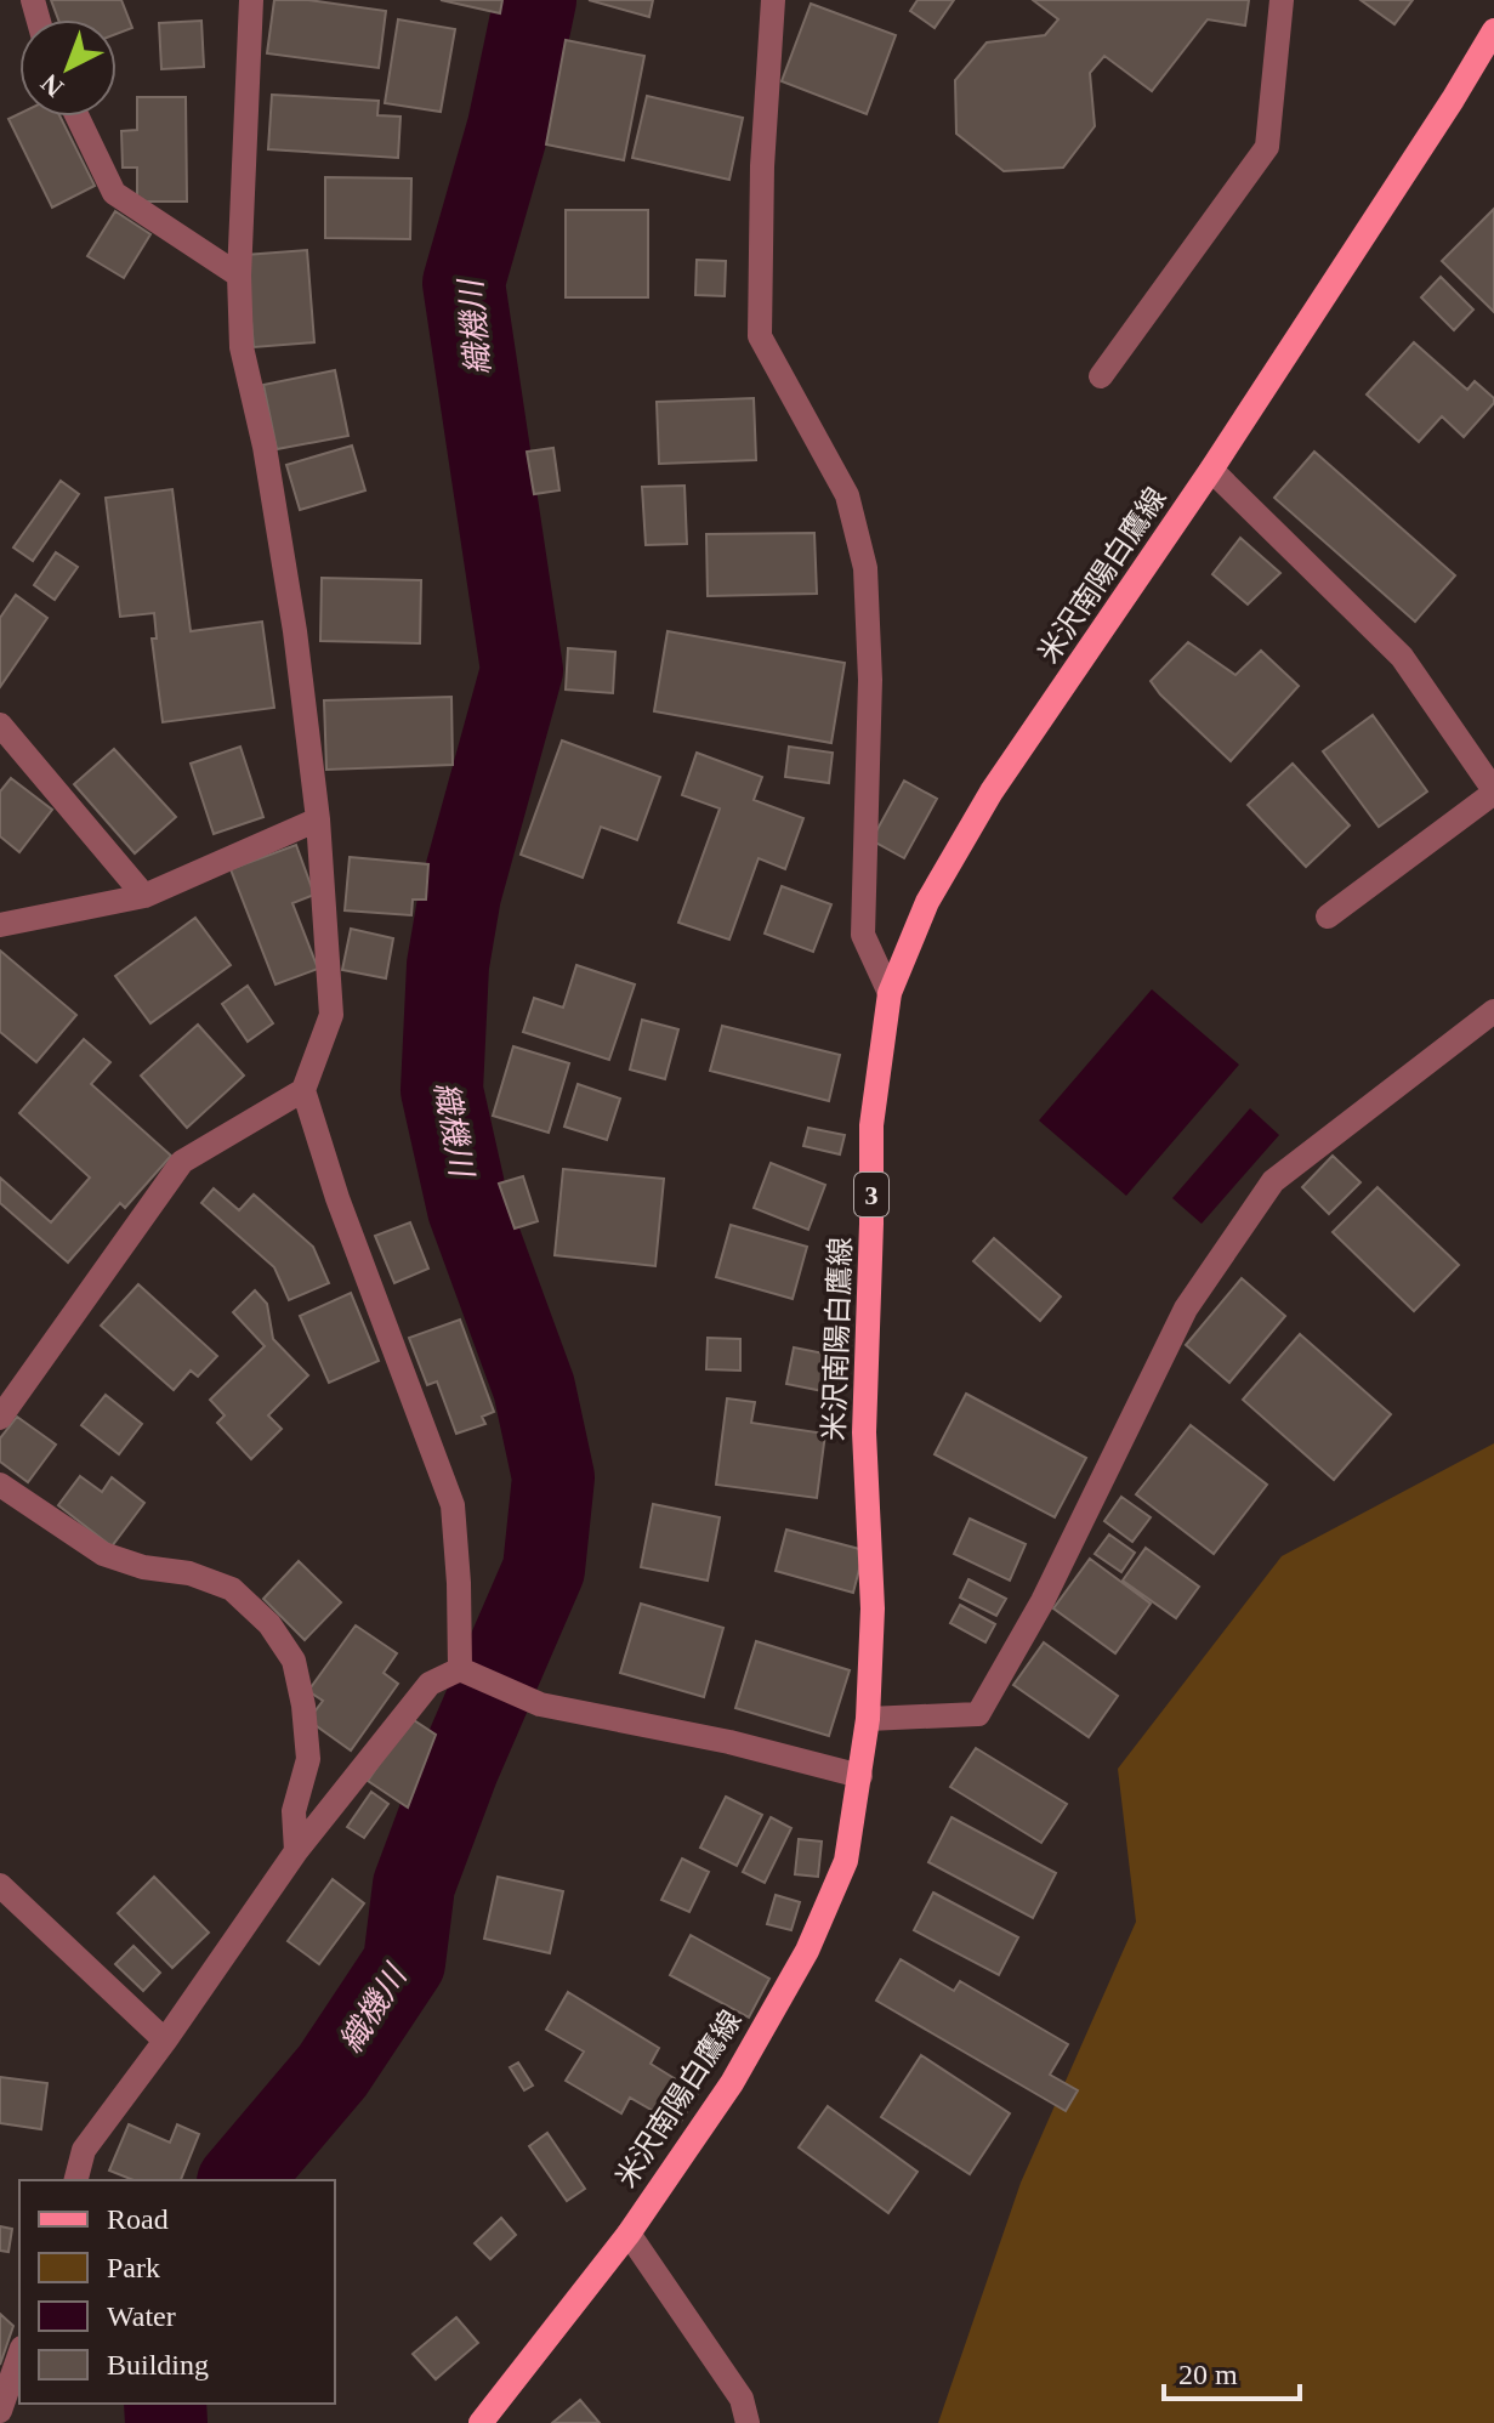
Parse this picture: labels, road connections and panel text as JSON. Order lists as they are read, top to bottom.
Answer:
{
  "streets": {
    "main road": ["米沢南陽白鷹線", "3"]
  },
  "water": ["織機川"],
  "legend": [
    "Road",
    "Park",
    "Water",
    "Building"
  ],
  "scale_bar": "20 m",
  "north": "bottom left"
}
